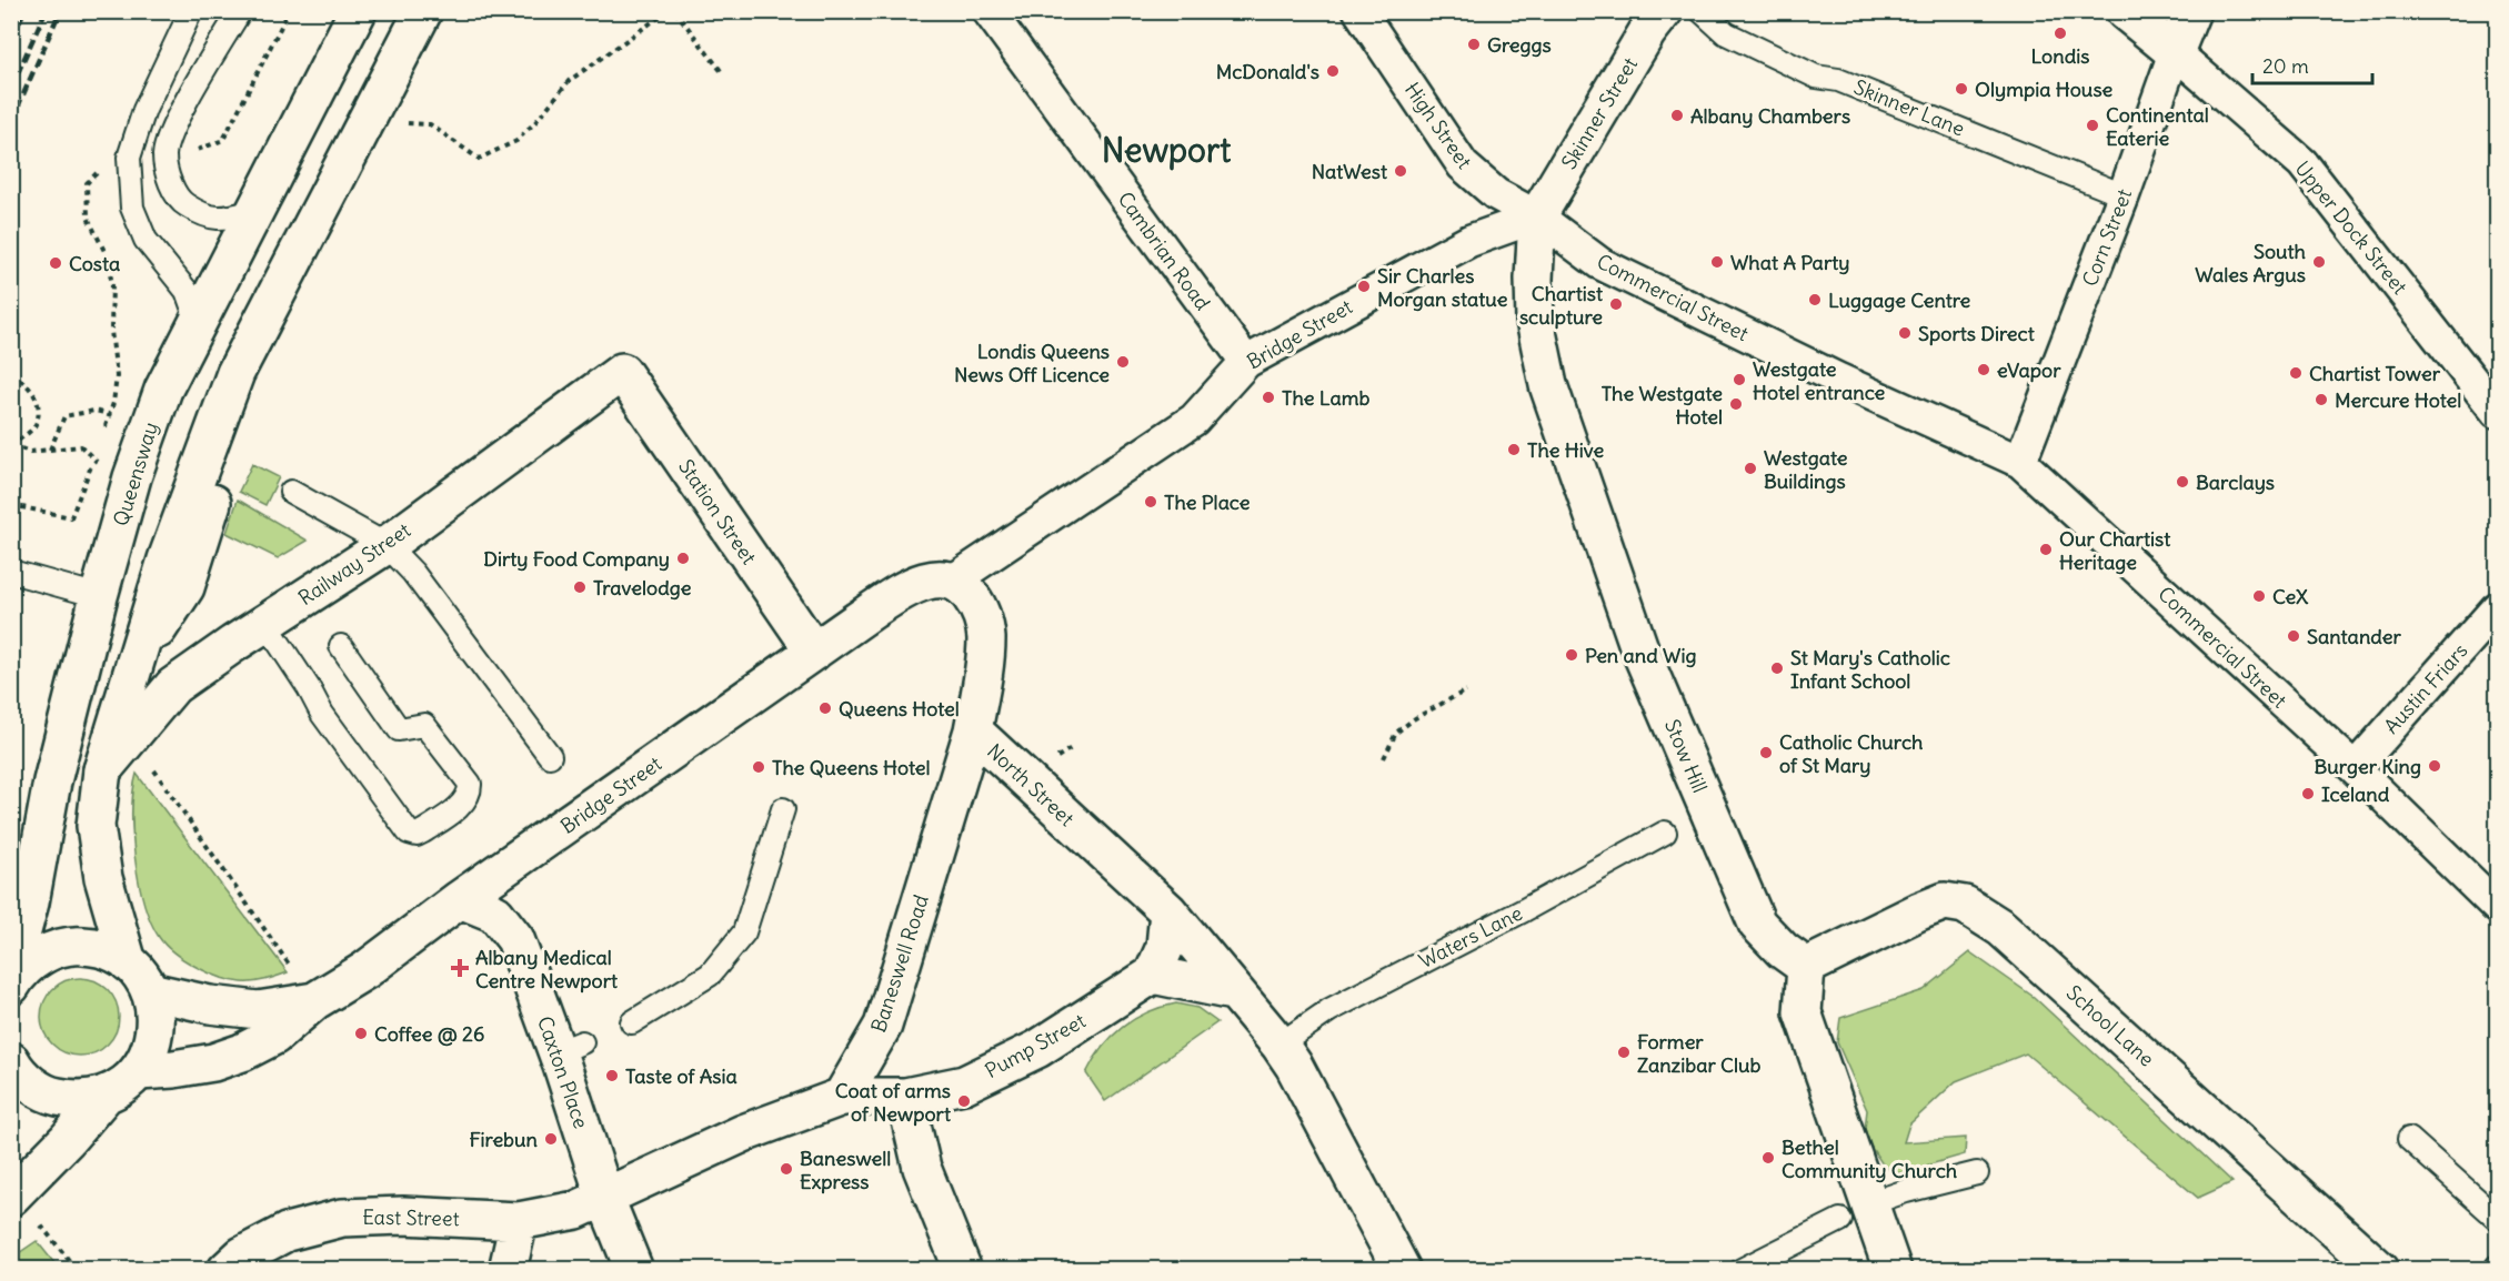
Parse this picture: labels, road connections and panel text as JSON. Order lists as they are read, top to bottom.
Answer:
{
  "streets": {
    "street": [
      "Skinner Street",
      "High Street",
      "Upper Dock Street",
      "Corn Street",
      "Cambrian Road",
      "Commercial Street",
      "Bridge Street",
      "Queensway",
      "Station Street",
      "Railway Street",
      "Austin Friars",
      "Stow Hill",
      "North Street",
      "Baneswell Road",
      "School Lane",
      "Pump Street",
      "Caxton Place",
      "East Street"
    ],
    "lane": ["Skinner Lane", "Waters Lane"]
  },
  "crossings": [
    ["Skinner Lane", "Corn Street"],
    ["Skinner Street", "High Street"],
    ["Skinner Street", "Commercial Street"],
    ["Skinner Street", "Bridge Street"],
    ["Skinner Street", "Stow Hill"],
    ["High Street", "Commercial Street"],
    ["High Street", "Bridge Street"],
    ["High Street", "Stow Hill"],
    ["Upper Dock Street", "Corn Street"],
    ["Corn Street", "Commercial Street"],
    ["Cambrian Road", "Bridge Street"],
    ["Commercial Street", "Bridge Street"],
    ["Commercial Street", "Austin Friars"],
    ["Commercial Street", "Stow Hill"],
    ["Bridge Street", "Station Street"],
    ["Bridge Street", "Stow Hill"],
    ["Bridge Street", "North Street"],
    ["Bridge Street", "Caxton Place"],
    ["Station Street", "Railway Street"],
    ["Stow Hill", "School Lane"],
    ["North Street", "Waters Lane"],
    ["North Street", "Baneswell Road"],
    ["Baneswell Road", "Pump Street"],
    ["Caxton Place", "East Street"]
  ],
  "districts": ["Newport"],
  "places": {
    "other": [
      "Londis",
      "Greggs",
      "McDonald's",
      "Olympia House",
      "Albany Chambers",
      "Continental Eaterie",
      "NatWest",
      "What A Party",
      "South Wales Argus",
      "Costa",
      "Sir Charles Morgan statue",
      "Luggage Centre",
      "Chartist sculpture",
      "Sports Direct",
      "Londis Queens News Off Licence",
      "eVapor",
      "Chartist Tower",
      "Westgate Hotel entrance",
      "The Lamb",
      "Mercure Hotel",
      "The Westgate Hotel",
      "The Hive",
      "Westgate Buildings",
      "Barclays",
      "The Place",
      "Our Chartist Heritage",
      "Dirty Food Company",
      "Travelodge",
      "CeX",
      "Santander",
      "Pen and Wig",
      "St Mary's Catholic Infant School",
      "Queens Hotel",
      "Catholic Church of St Mary",
      "Burger King",
      "The Queens Hotel",
      "Iceland",
      "Coffee @ 26",
      "Former Zanzibar Club",
      "Taste of Asia",
      "Coat of arms of Newport",
      "Firebun",
      "Bethel Community Church",
      "Baneswell Express"
    ],
    "health": ["Albany Medical Centre Newport"]
  },
  "scale_bar": "20 m"
}
